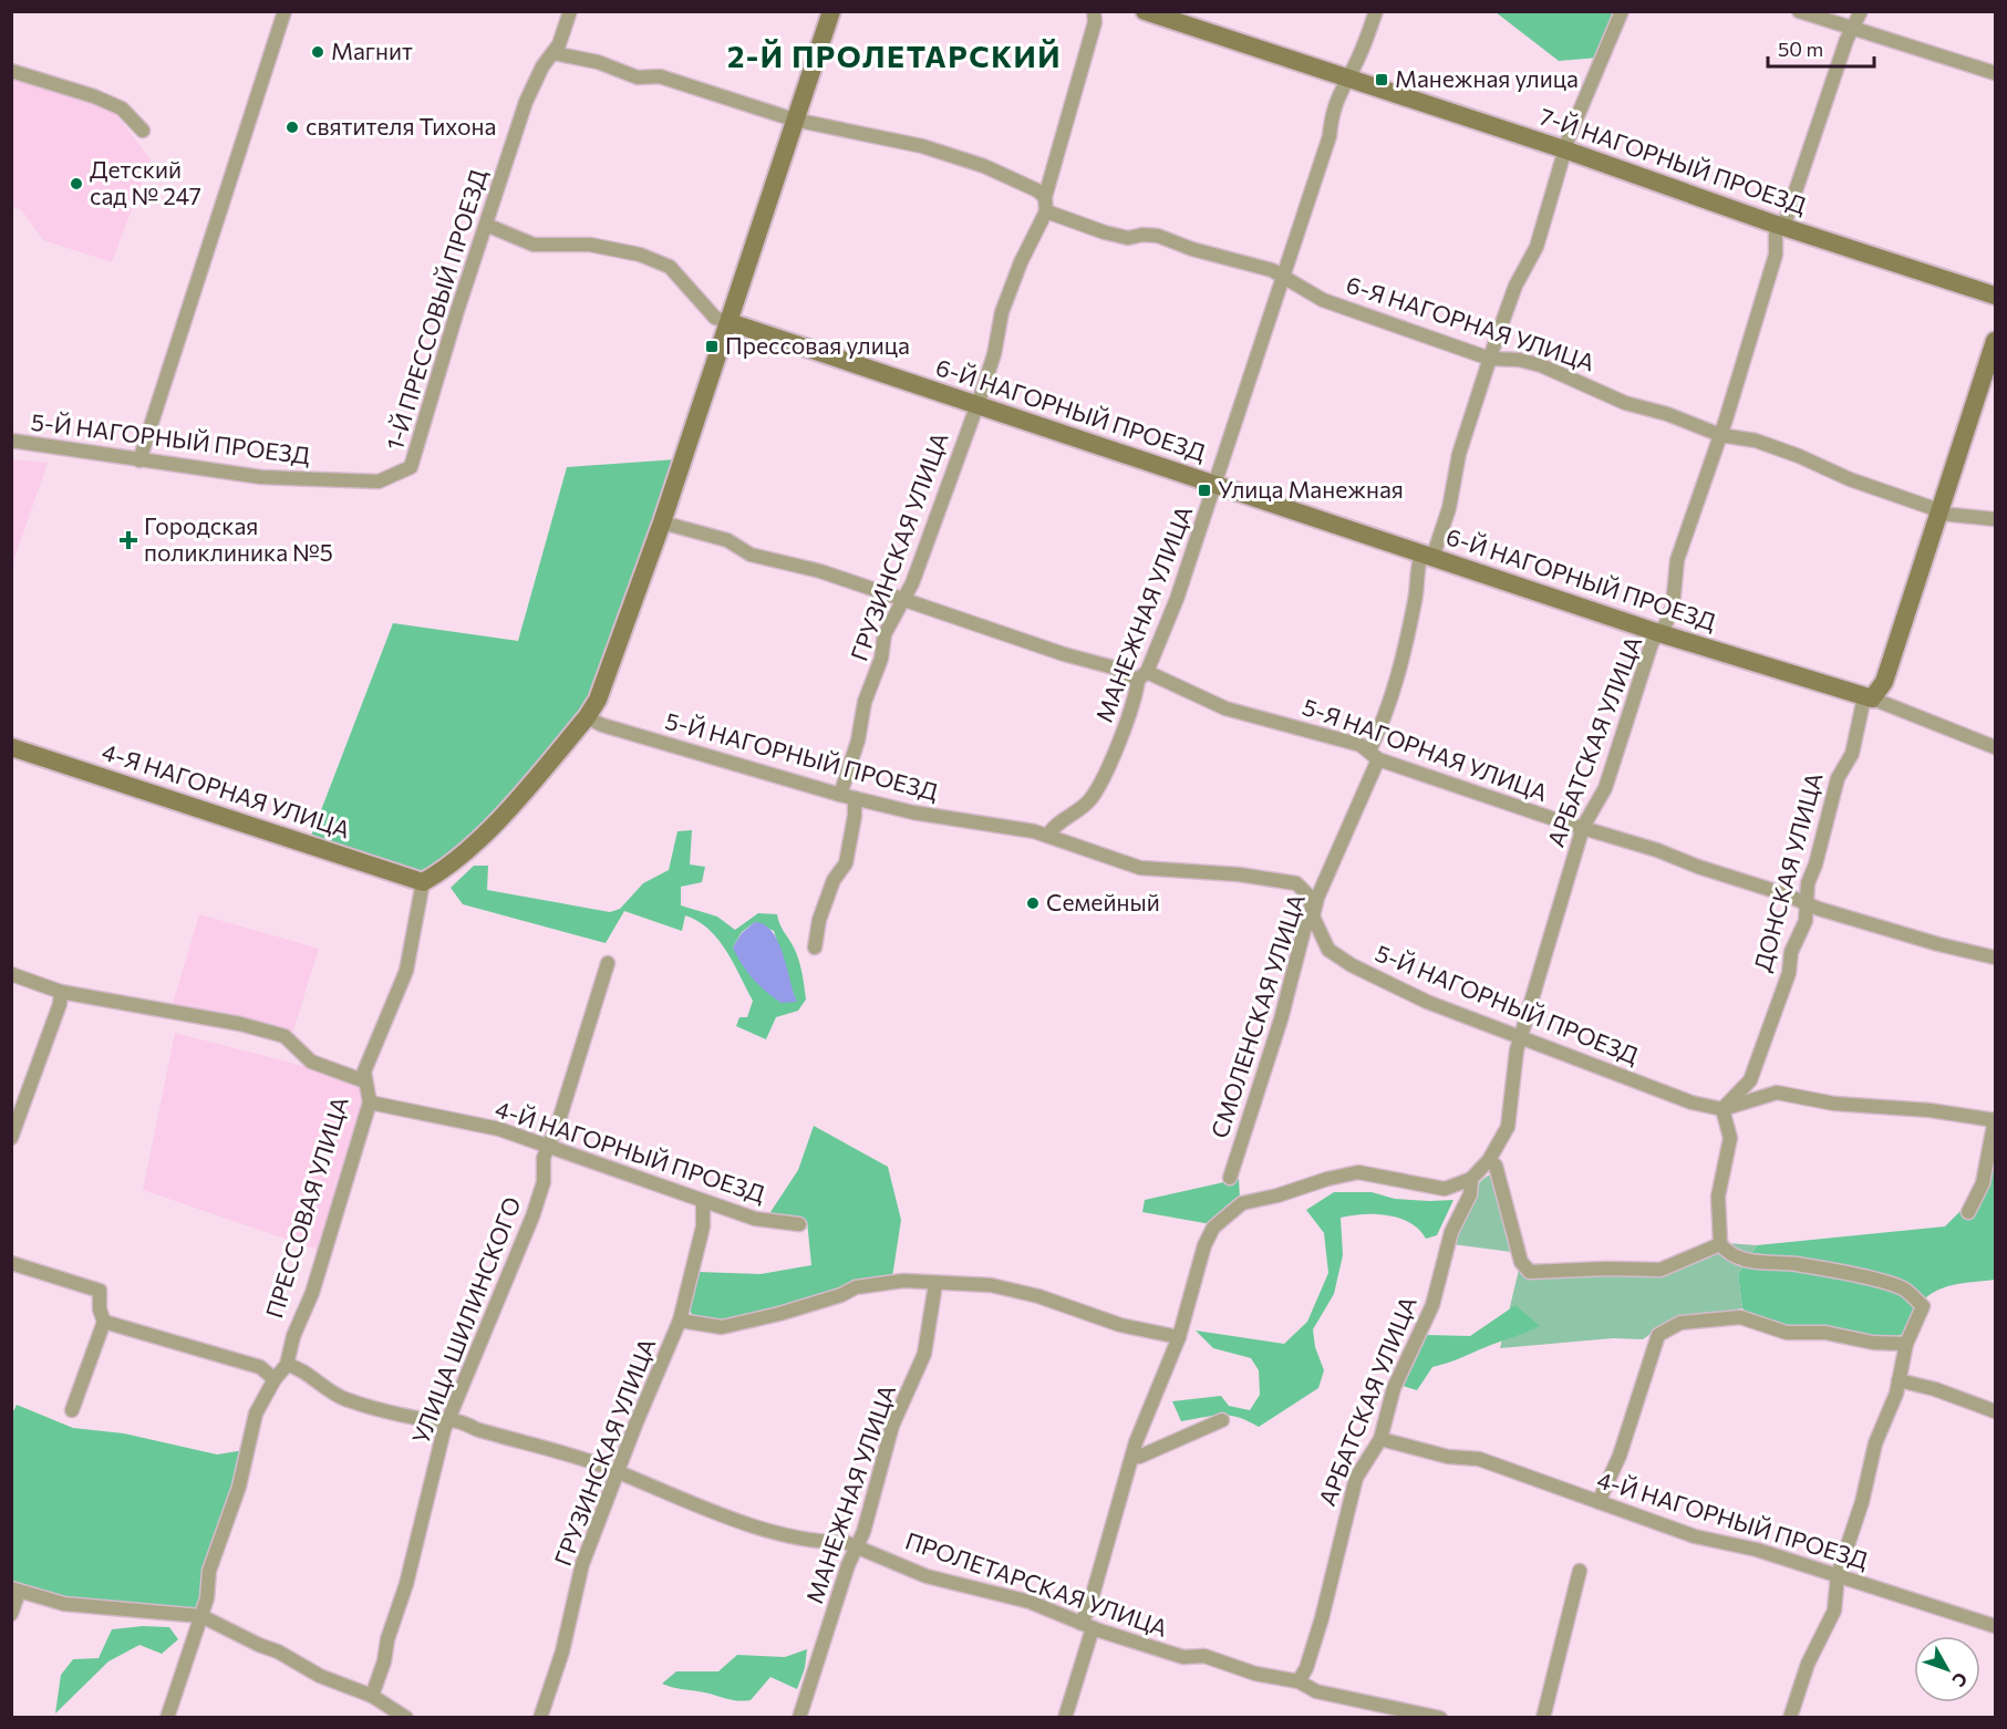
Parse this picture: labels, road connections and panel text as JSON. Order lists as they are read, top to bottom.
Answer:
{
  "streets": {
    "street": [
      "7-Й НАГОРНЫЙ ПРОЕЗД",
      "1-Й ПРЕССОВЫЙ ПРОЕЗД",
      "6-Я НАГОРНАЯ УЛИЦА",
      "6-Й НАГОРНЫЙ ПРОЕЗД",
      "5-Й НАГОРНЫЙ ПРОЕЗД",
      "ГРУЗИНСКАЯ УЛИЦА",
      "МАНЕЖНАЯ УЛИЦА",
      "АРБАТСКАЯ УЛИЦА",
      "5-Я НАГОРНАЯ УЛИЦА",
      "4-Я НАГОРНАЯ УЛИЦА",
      "ДОНСКАЯ УЛИЦА",
      "СМОЛЕНСКАЯ УЛИЦА",
      "4-Й НАГОРНЫЙ ПРОЕЗД",
      "ПРЕССОВАЯ УЛИЦА",
      "УЛИЦА ШИЛИНСКОГО",
      "ПРОЛЕТАРСКАЯ УЛИЦА"
    ]
  },
  "crossings": [
    ["7-Й НАГОРНЫЙ ПРОЕЗД", "МАНЕЖНАЯ УЛИЦА"],
    ["7-Й НАГОРНЫЙ ПРОЕЗД", "АРБАТСКАЯ УЛИЦА"],
    ["7-Й НАГОРНЫЙ ПРОЕЗД", "СМОЛЕНСКАЯ УЛИЦА"],
    ["1-Й ПРЕССОВЫЙ ПРОЕЗД", "6-Й НАГОРНЫЙ ПРОЕЗД"],
    ["1-Й ПРЕССОВЫЙ ПРОЕЗД", "5-Й НАГОРНЫЙ ПРОЕЗД"],
    ["6-Я НАГОРНАЯ УЛИЦА", "ГРУЗИНСКАЯ УЛИЦА"],
    ["6-Я НАГОРНАЯ УЛИЦА", "МАНЕЖНАЯ УЛИЦА"],
    ["6-Я НАГОРНАЯ УЛИЦА", "АРБАТСКАЯ УЛИЦА"],
    ["6-Я НАГОРНАЯ УЛИЦА", "ДОНСКАЯ УЛИЦА"],
    ["6-Я НАГОРНАЯ УЛИЦА", "СМОЛЕНСКАЯ УЛИЦА"],
    ["6-Й НАГОРНЫЙ ПРОЕЗД", "ГРУЗИНСКАЯ УЛИЦА"],
    ["6-Й НАГОРНЫЙ ПРОЕЗД", "МАНЕЖНАЯ УЛИЦА"],
    ["6-Й НАГОРНЫЙ ПРОЕЗД", "АРБАТСКАЯ УЛИЦА"],
    ["6-Й НАГОРНЫЙ ПРОЕЗД", "ДОНСКАЯ УЛИЦА"],
    ["6-Й НАГОРНЫЙ ПРОЕЗД", "СМОЛЕНСКАЯ УЛИЦА"],
    ["5-Й НАГОРНЫЙ ПРОЕЗД", "ГРУЗИНСКАЯ УЛИЦА"],
    ["5-Й НАГОРНЫЙ ПРОЕЗД", "МАНЕЖНАЯ УЛИЦА"],
    ["5-Й НАГОРНЫЙ ПРОЕЗД", "АРБАТСКАЯ УЛИЦА"],
    ["5-Й НАГОРНЫЙ ПРОЕЗД", "ДОНСКАЯ УЛИЦА"],
    ["5-Й НАГОРНЫЙ ПРОЕЗД", "СМОЛЕНСКАЯ УЛИЦА"],
    ["ГРУЗИНСКАЯ УЛИЦА", "5-Я НАГОРНАЯ УЛИЦА"],
    ["ГРУЗИНСКАЯ УЛИЦА", "4-Й НАГОРНЫЙ ПРОЕЗД"],
    ["ГРУЗИНСКАЯ УЛИЦА", "ПРОЛЕТАРСКАЯ УЛИЦА"],
    ["МАНЕЖНАЯ УЛИЦА", "5-Я НАГОРНАЯ УЛИЦА"],
    ["МАНЕЖНАЯ УЛИЦА", "ПРОЛЕТАРСКАЯ УЛИЦА"],
    ["АРБАТСКАЯ УЛИЦА", "5-Я НАГОРНАЯ УЛИЦА"],
    ["АРБАТСКАЯ УЛИЦА", "4-Й НАГОРНЫЙ ПРОЕЗД"],
    ["АРБАТСКАЯ УЛИЦА", "ПРОЛЕТАРСКАЯ УЛИЦА"],
    ["5-Я НАГОРНАЯ УЛИЦА", "ДОНСКАЯ УЛИЦА"],
    ["5-Я НАГОРНАЯ УЛИЦА", "СМОЛЕНСКАЯ УЛИЦА"],
    ["4-Я НАГОРНАЯ УЛИЦА", "ПРЕССОВАЯ УЛИЦА"],
    ["4-Й НАГОРНЫЙ ПРОЕЗД", "ПРЕССОВАЯ УЛИЦА"],
    ["4-Й НАГОРНЫЙ ПРОЕЗД", "УЛИЦА ШИЛИНСКОГО"],
    ["ПРЕССОВАЯ УЛИЦА", "ПРОЛЕТАРСКАЯ УЛИЦА"],
    ["УЛИЦА ШИЛИНСКОГО", "ПРОЛЕТАРСКАЯ УЛИЦА"]
  ],
  "districts": ["2-Й ПРОЛЕТАРСКИЙ"],
  "places": {
    "other": [
      "Магнит",
      "святителя Тихона",
      "Детский сад № 247",
      "Семейный"
    ],
    "transit": ["Манежная улица", "Прессовая улица", "Улица Манежная"],
    "health": ["Городская поликлиника №5"]
  },
  "scale_bar": "50 m",
  "north": "bottom right"
}
